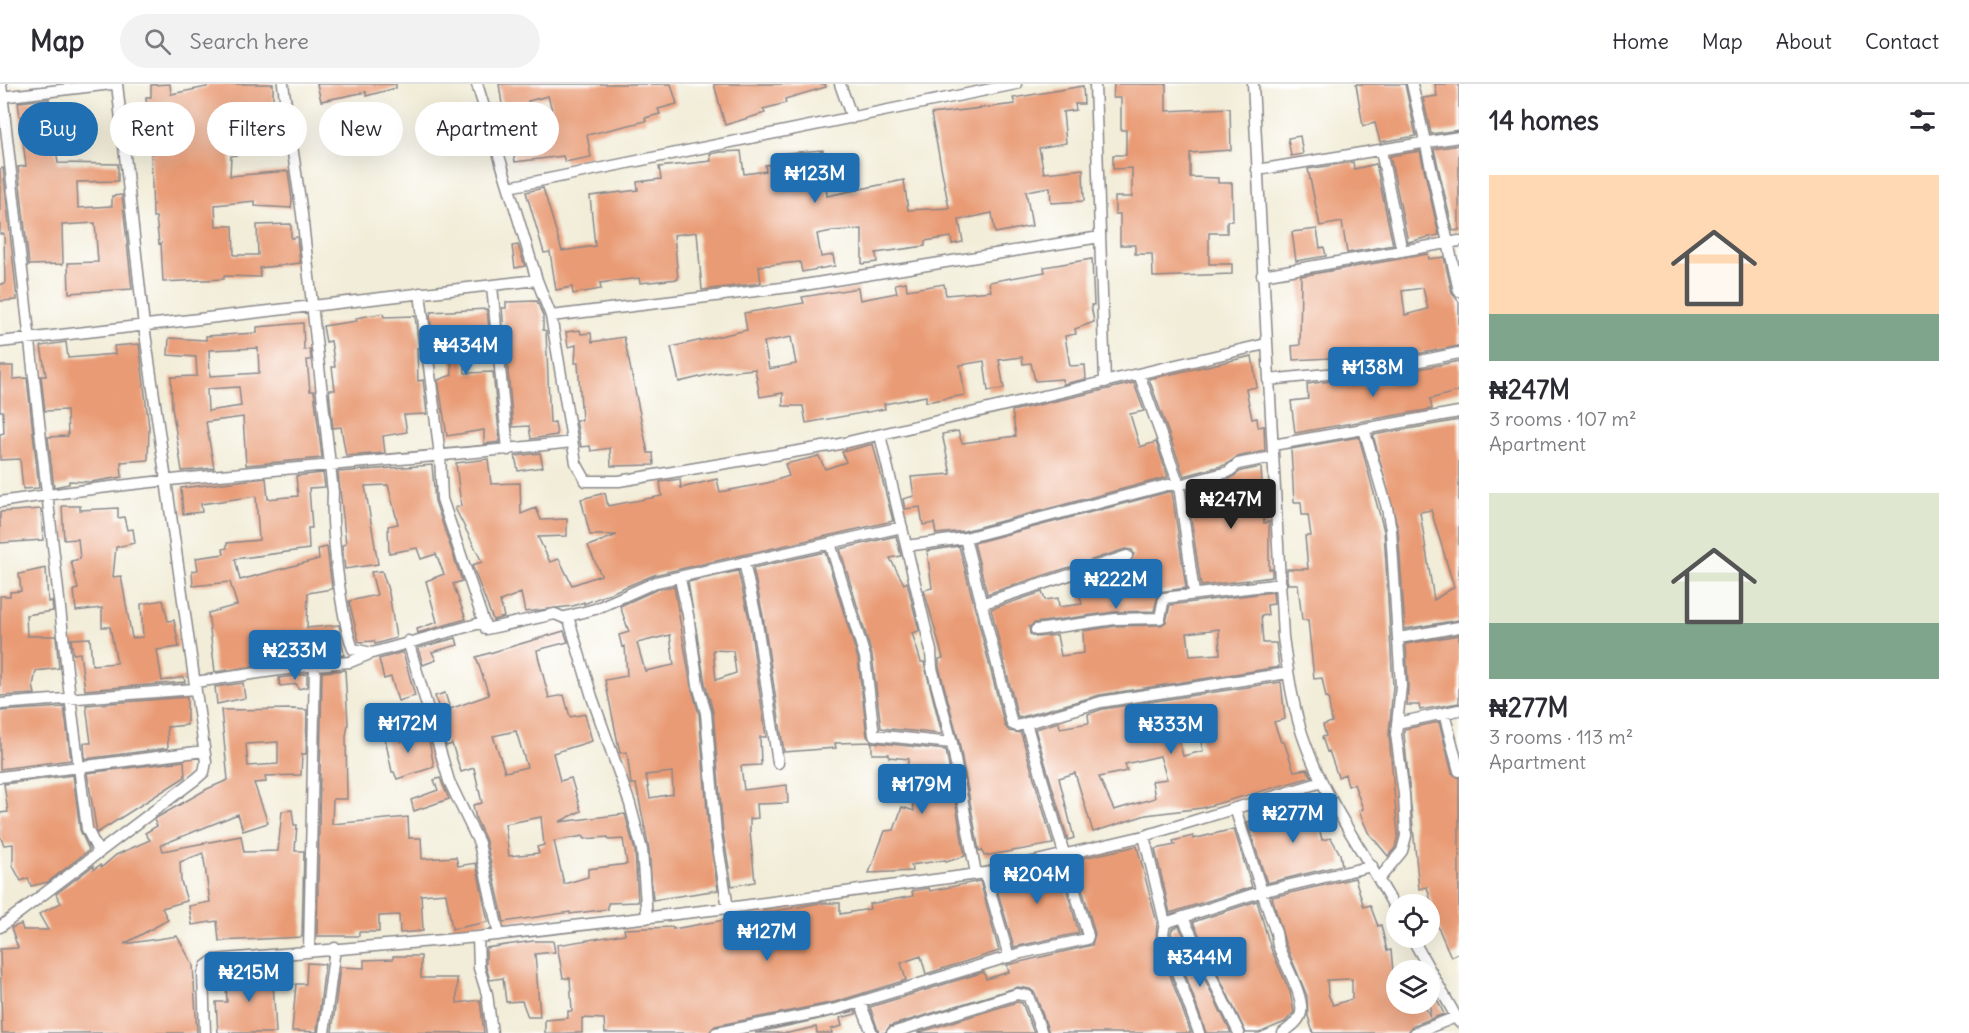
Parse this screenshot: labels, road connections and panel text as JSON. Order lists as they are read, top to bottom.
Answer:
{
  "page": {
    "header": "Map",
    "search": "Search here",
    "nav": [
      "Home",
      "Map",
      "About",
      "Contact"
    ],
    "heading": "14 homes",
    "chip": [
      "Buy",
      "Rent",
      "Filters",
      "New",
      "Apartment"
    ],
    "price": [
      "₦123M",
      "₦434M",
      "₦138M",
      "₦247M",
      "₦222M",
      "₦233M",
      "₦172M",
      "₦333M",
      "₦179M",
      "₦277M",
      "₦204M",
      "₦127M",
      "₦344M",
      "₦215M"
    ],
    "list": [
      {
        "name": "₦247M",
        "note": "3 rooms · 107 m² · Apartment"
      },
      {
        "name": "₦277M",
        "note": "3 rooms · 113 m² · Apartment"
      }
    ]
  }
}
